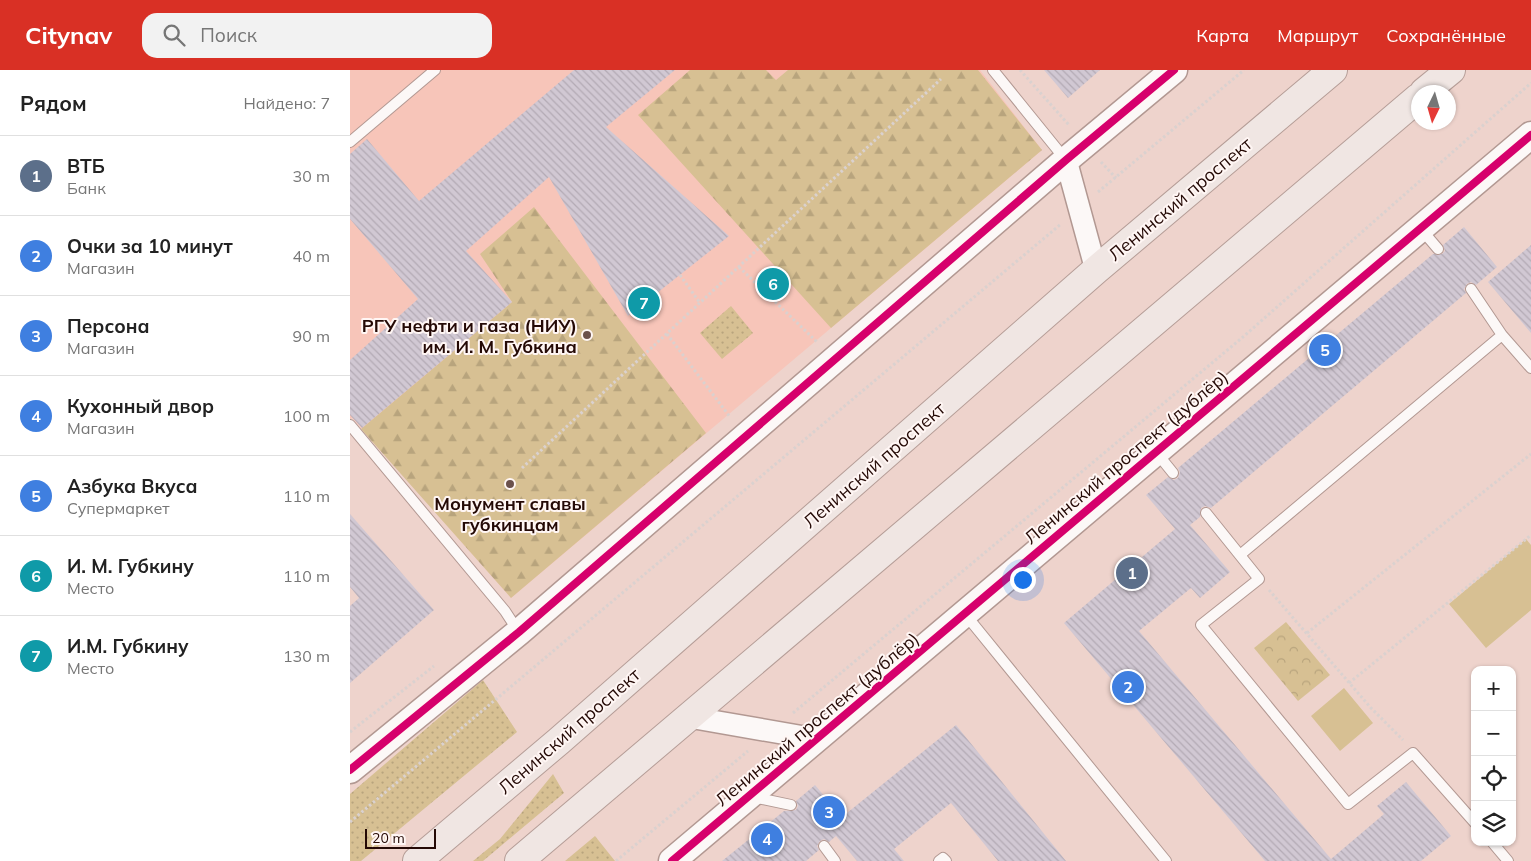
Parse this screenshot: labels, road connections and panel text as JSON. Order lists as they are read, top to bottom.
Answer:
{
  "streets": {
    "main road": ["Ленинский проспект"],
    "street": ["Ленинский проспект (дублёр)"]
  },
  "places": ["РГУ нефти и газа (НИУ) им. И. М. Губкина", "Монумент славы губкинцам"],
  "scale_bar": "20 m",
  "north": "bottom",
  "page": {
    "header": "Citynav",
    "search": "Поиск",
    "nav": ["Карта", "Маршрут", "Сохранённые"],
    "heading": ["Рядом", "Найдено: 7"],
    "list": [
      {
        "mark": "1",
        "name": "ВТБ",
        "note": "Банк",
        "value": "30 m"
      },
      {
        "mark": "2",
        "name": "Очки за 10 минут",
        "note": "Магазин",
        "value": "40 m"
      },
      {
        "mark": "3",
        "name": "Персона",
        "note": "Магазин",
        "value": "90 m"
      },
      {
        "mark": "4",
        "name": "Кухонный двор",
        "note": "Магазин",
        "value": "100 m"
      },
      {
        "mark": "5",
        "name": "Азбука Вкуса",
        "note": "Супермаркет",
        "value": "110 m"
      },
      {
        "mark": "6",
        "name": "И. М. Губкину",
        "note": "Место",
        "value": "110 m"
      },
      {
        "mark": "7",
        "name": "И.М. Губкину",
        "note": "Место",
        "value": "130 m"
      }
    ],
    "pins": [
      "6",
      "7",
      "5",
      "1",
      "2",
      "3",
      "4"
    ],
    "map_buttons": ["+", "−"],
    "scale": "20 m"
  }
}
